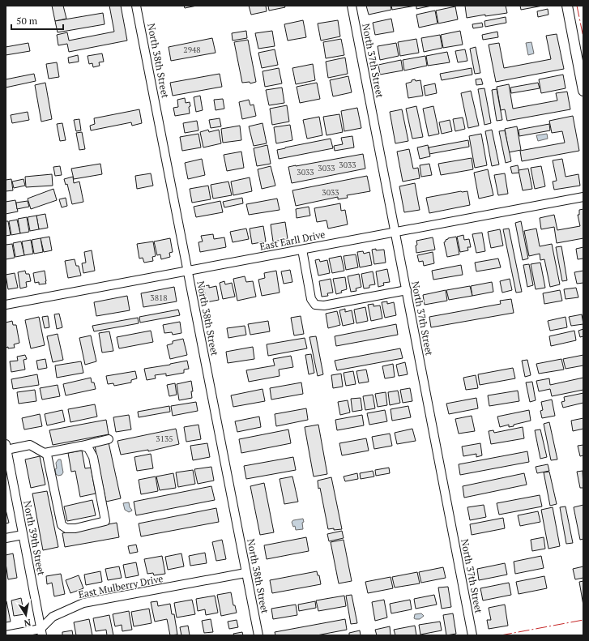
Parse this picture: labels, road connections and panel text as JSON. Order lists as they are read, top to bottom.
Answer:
{
  "streets": {
    "street": [
      "North 38th Street",
      "North 37th Street",
      "East Earll Drive",
      "North 39th Street",
      "East Mulberry Drive"
    ]
  },
  "crossings": [
    ["North 38th Street", "East Earll Drive"],
    ["North 38th Street", "East Mulberry Drive"],
    ["North 37th Street", "East Earll Drive"],
    ["North 39th Street", "East Mulberry Drive"]
  ],
  "house_numbers": [
    "2948",
    "3033",
    "3033",
    "3033",
    "3033",
    "3818",
    "3135"
  ],
  "scale_bar": "50 m",
  "north": "bottom"
}
